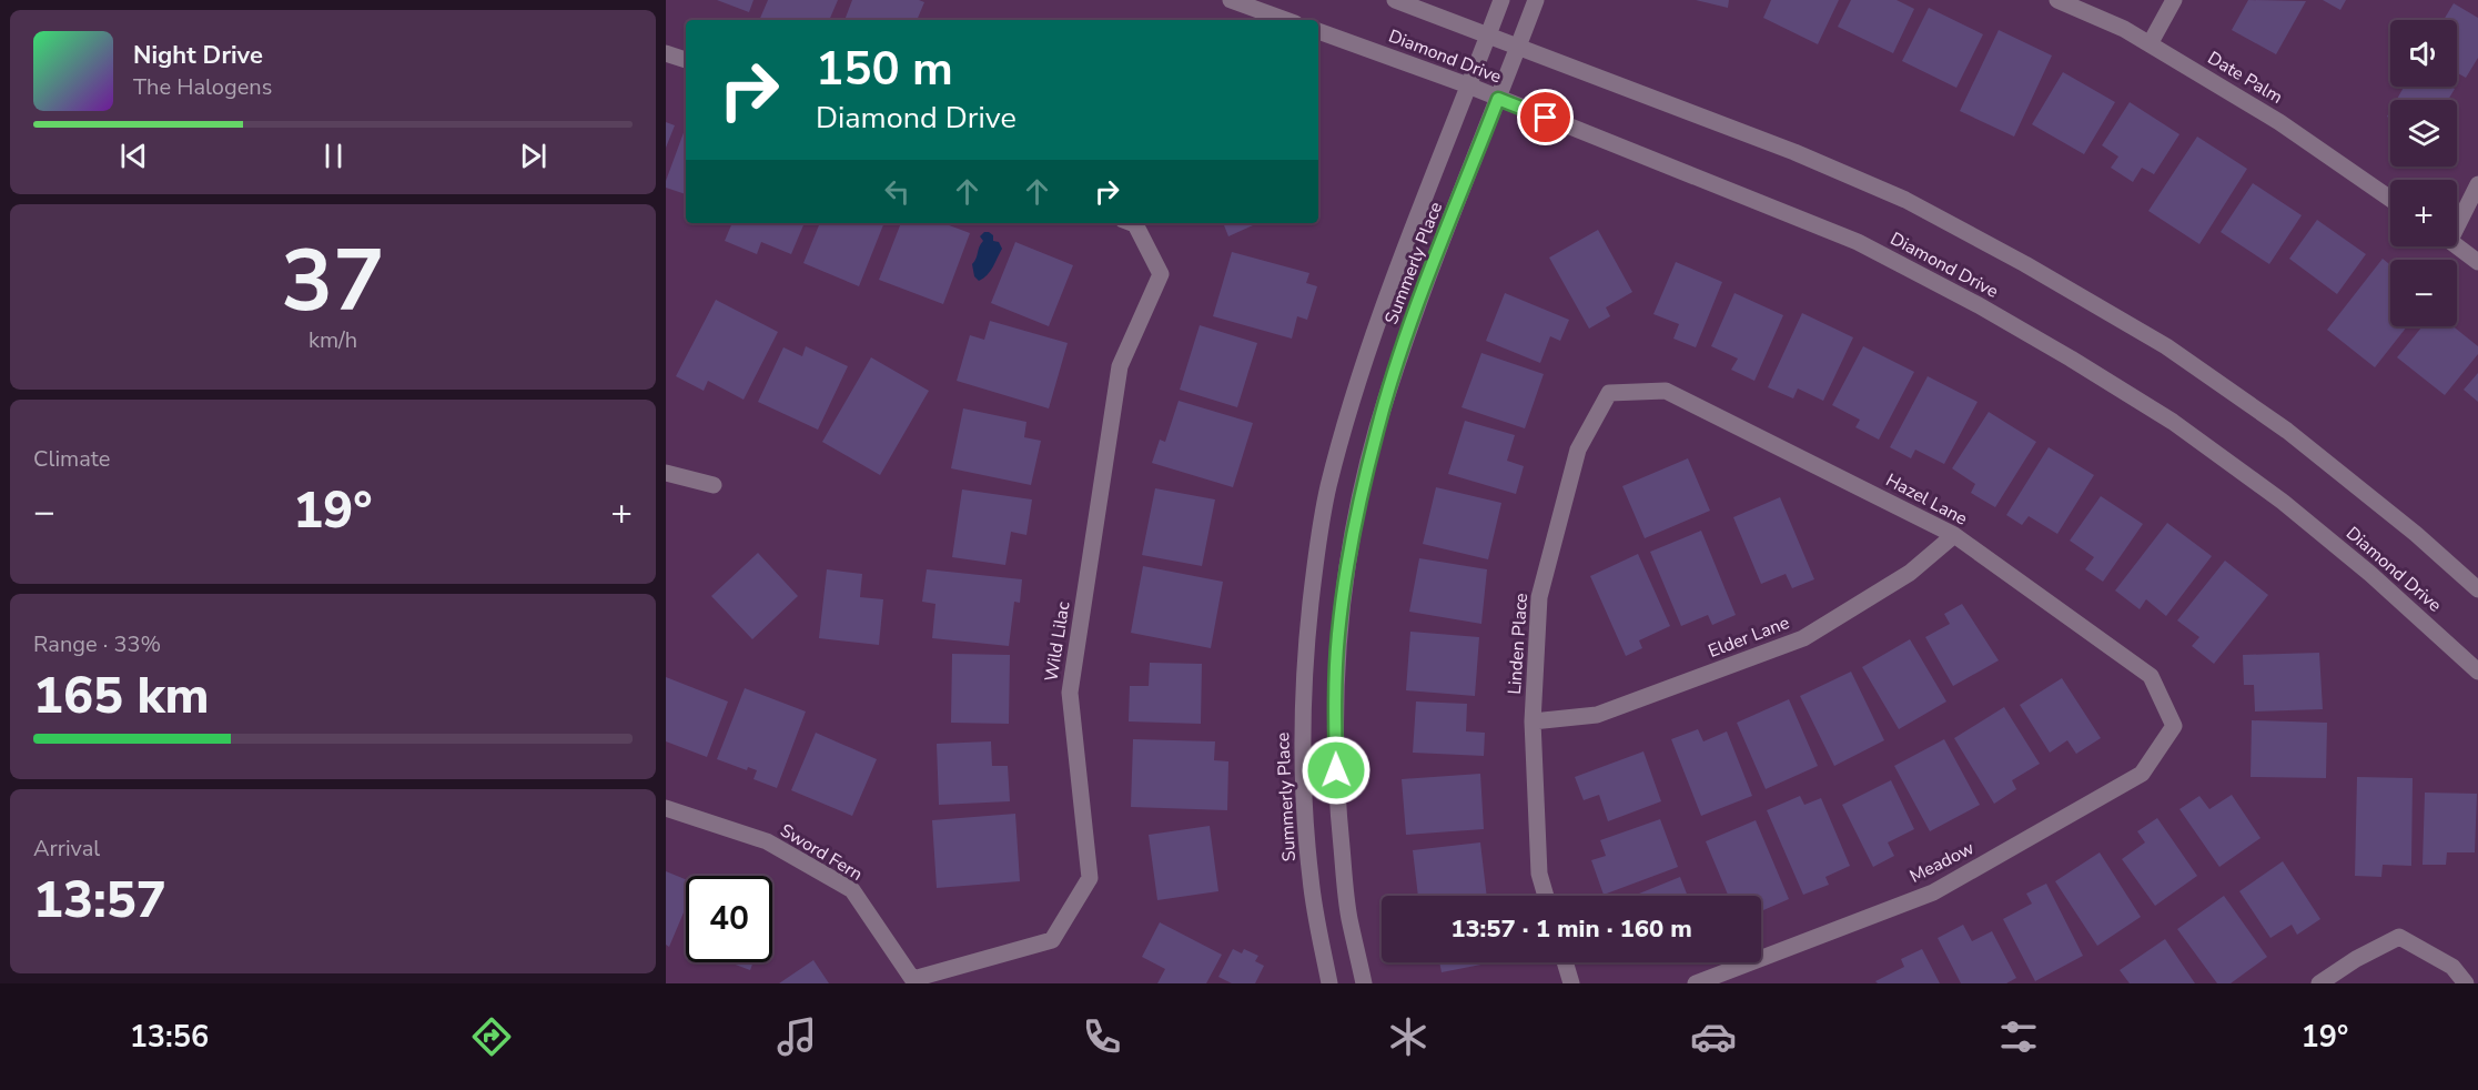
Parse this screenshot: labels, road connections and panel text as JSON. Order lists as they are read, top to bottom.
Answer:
{
  "streets": {
    "street": [
      "Diamond Drive",
      "Date Palm",
      "Summerly Place",
      "Hazel Lane",
      "Elder Lane",
      "Wild Lilac",
      "Linden Place",
      "Sword Fern",
      "Meadow"
    ]
  },
  "crossings": [
    ["Diamond Drive", "Summerly Place"],
    ["Hazel Lane", "Elder Lane"],
    ["Hazel Lane", "Linden Place"],
    ["Hazel Lane", "Meadow"],
    ["Elder Lane", "Linden Place"],
    ["Wild Lilac", "Sword Fern"]
  ],
  "page": {
    "map_buttons": ["+", "−"],
    "turn": ["150 m", "Diamond Drive"],
    "song": ["Night Drive", "The Halogens"],
    "tile": [
      ["37", "km/h"],
      "Climate",
      ["Range · 33%", "165 km"],
      ["Arrival", "13:57"]
    ],
    "heat": ["−", "19°", "+"],
    "limit": "40",
    "trip": "13:57 · 1 min · 160 m",
    "tabs": ["13:56", "19°"]
  }
}
